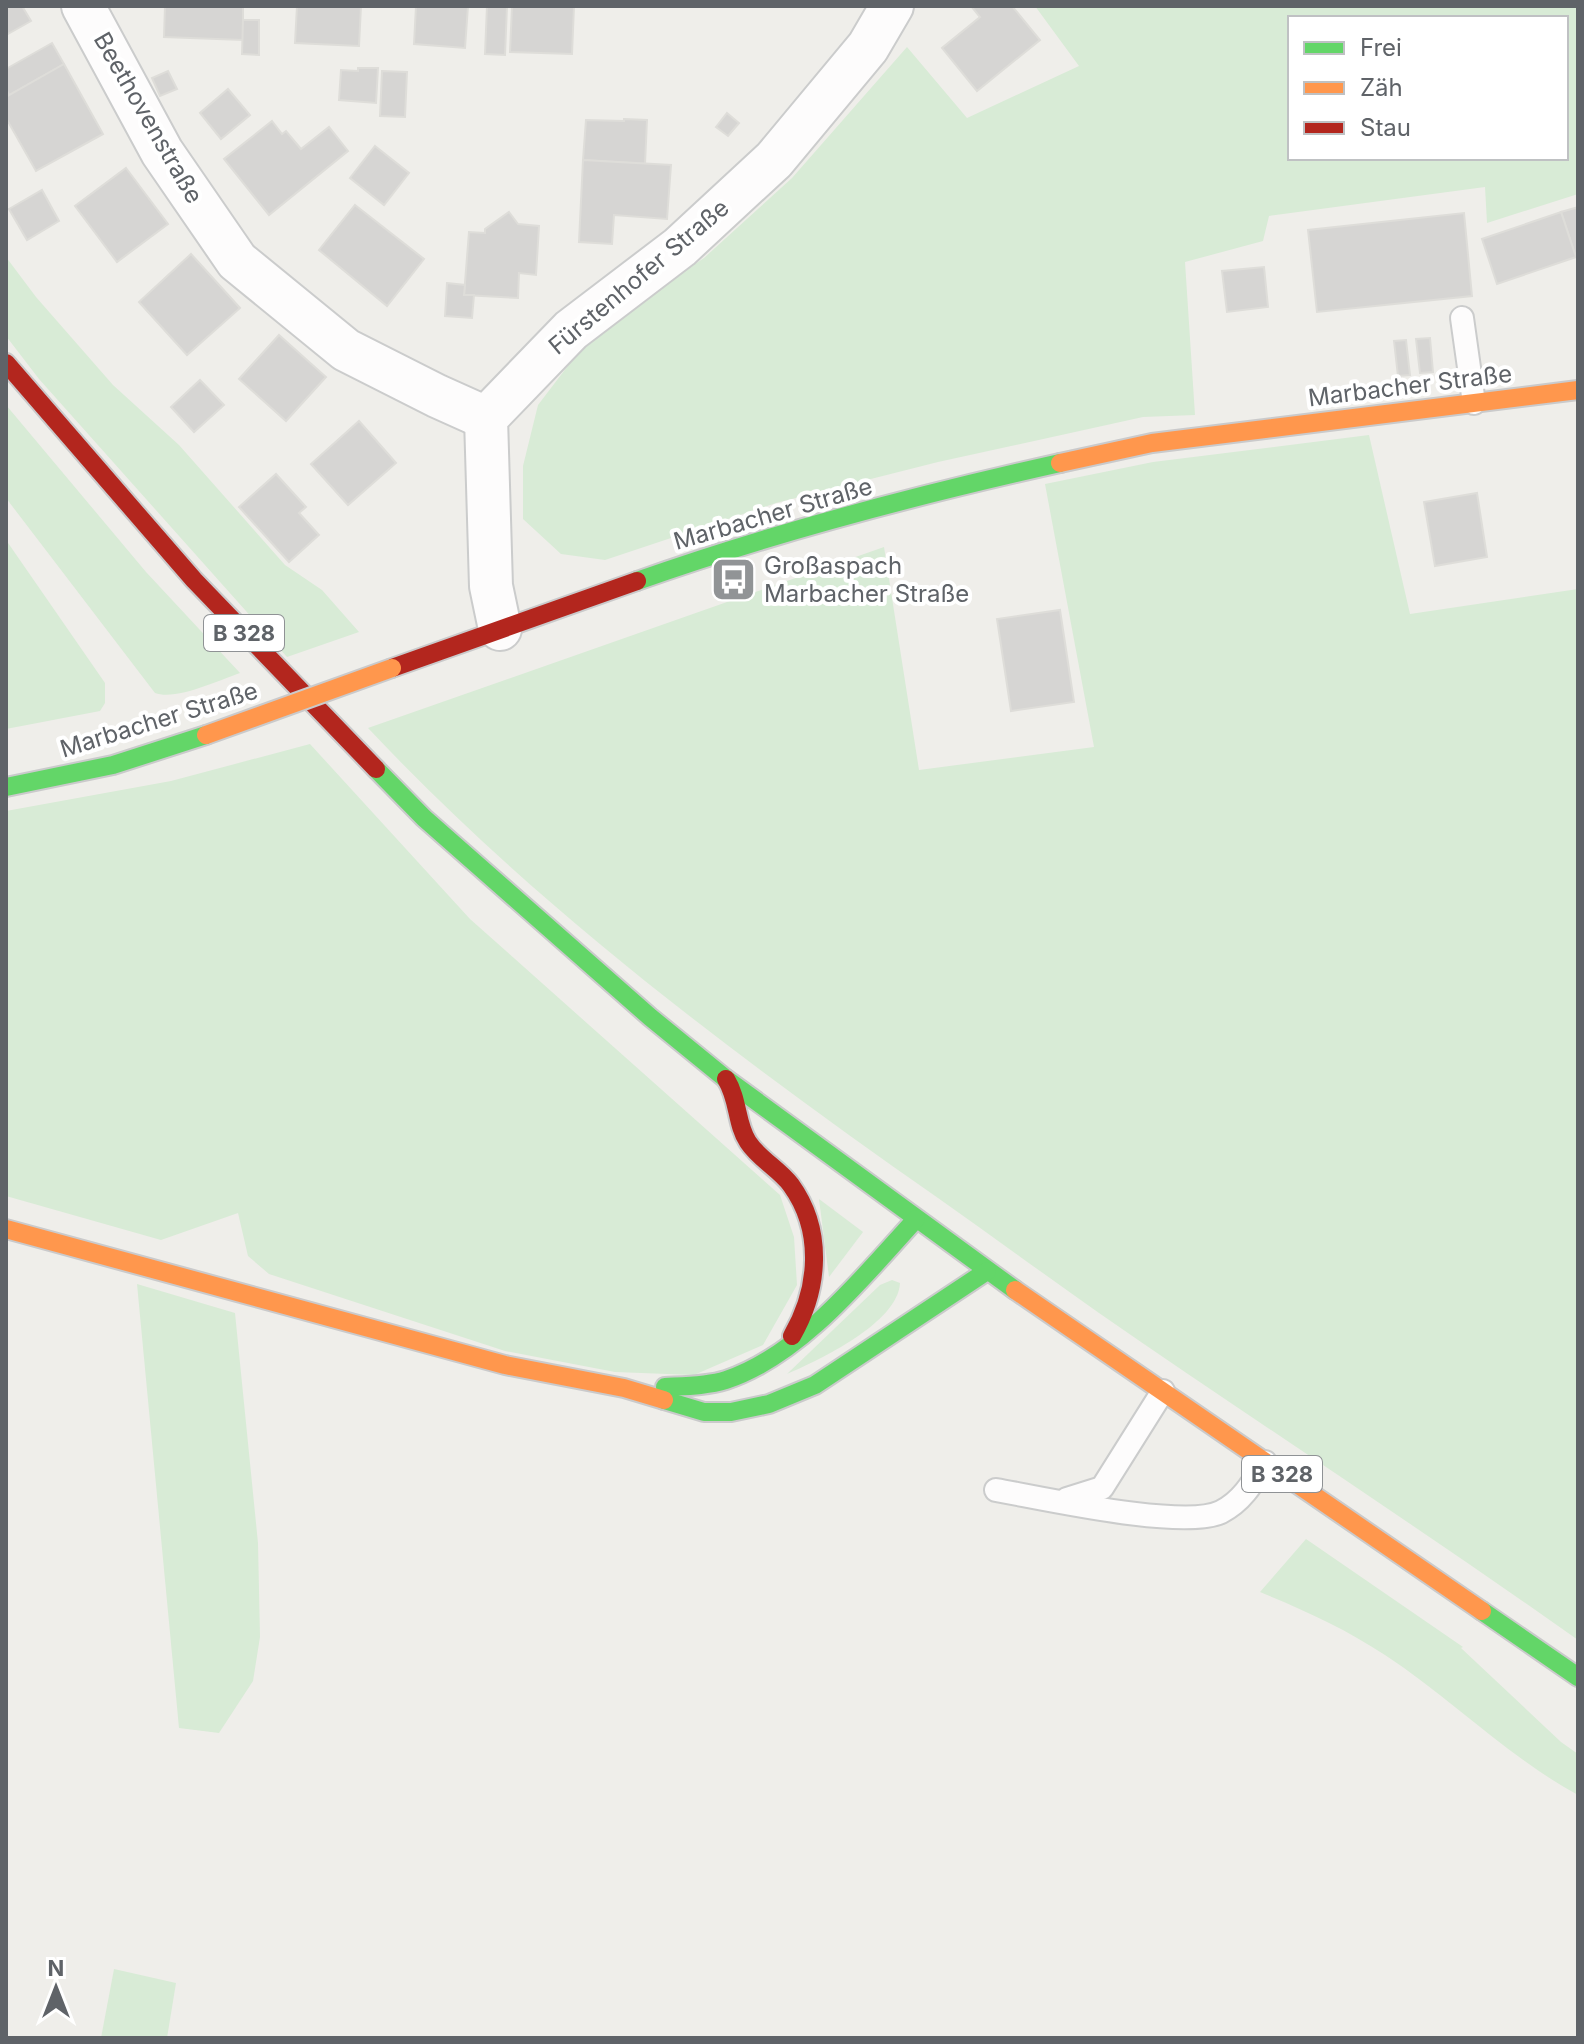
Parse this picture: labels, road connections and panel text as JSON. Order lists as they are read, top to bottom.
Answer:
{
  "streets": {
    "main road": ["Marbacher Straße", "B 328"],
    "street": ["Beethovenstraße", "Fürstenhofer Straße"]
  },
  "crossings": [
    ["Beethovenstraße", "Fürstenhofer Straße"]
  ],
  "places": {
    "bus stop": ["Großaspach Marbacher Straße"]
  },
  "legend": ["Frei", "Zäh", "Stau"],
  "north": "top"
}
